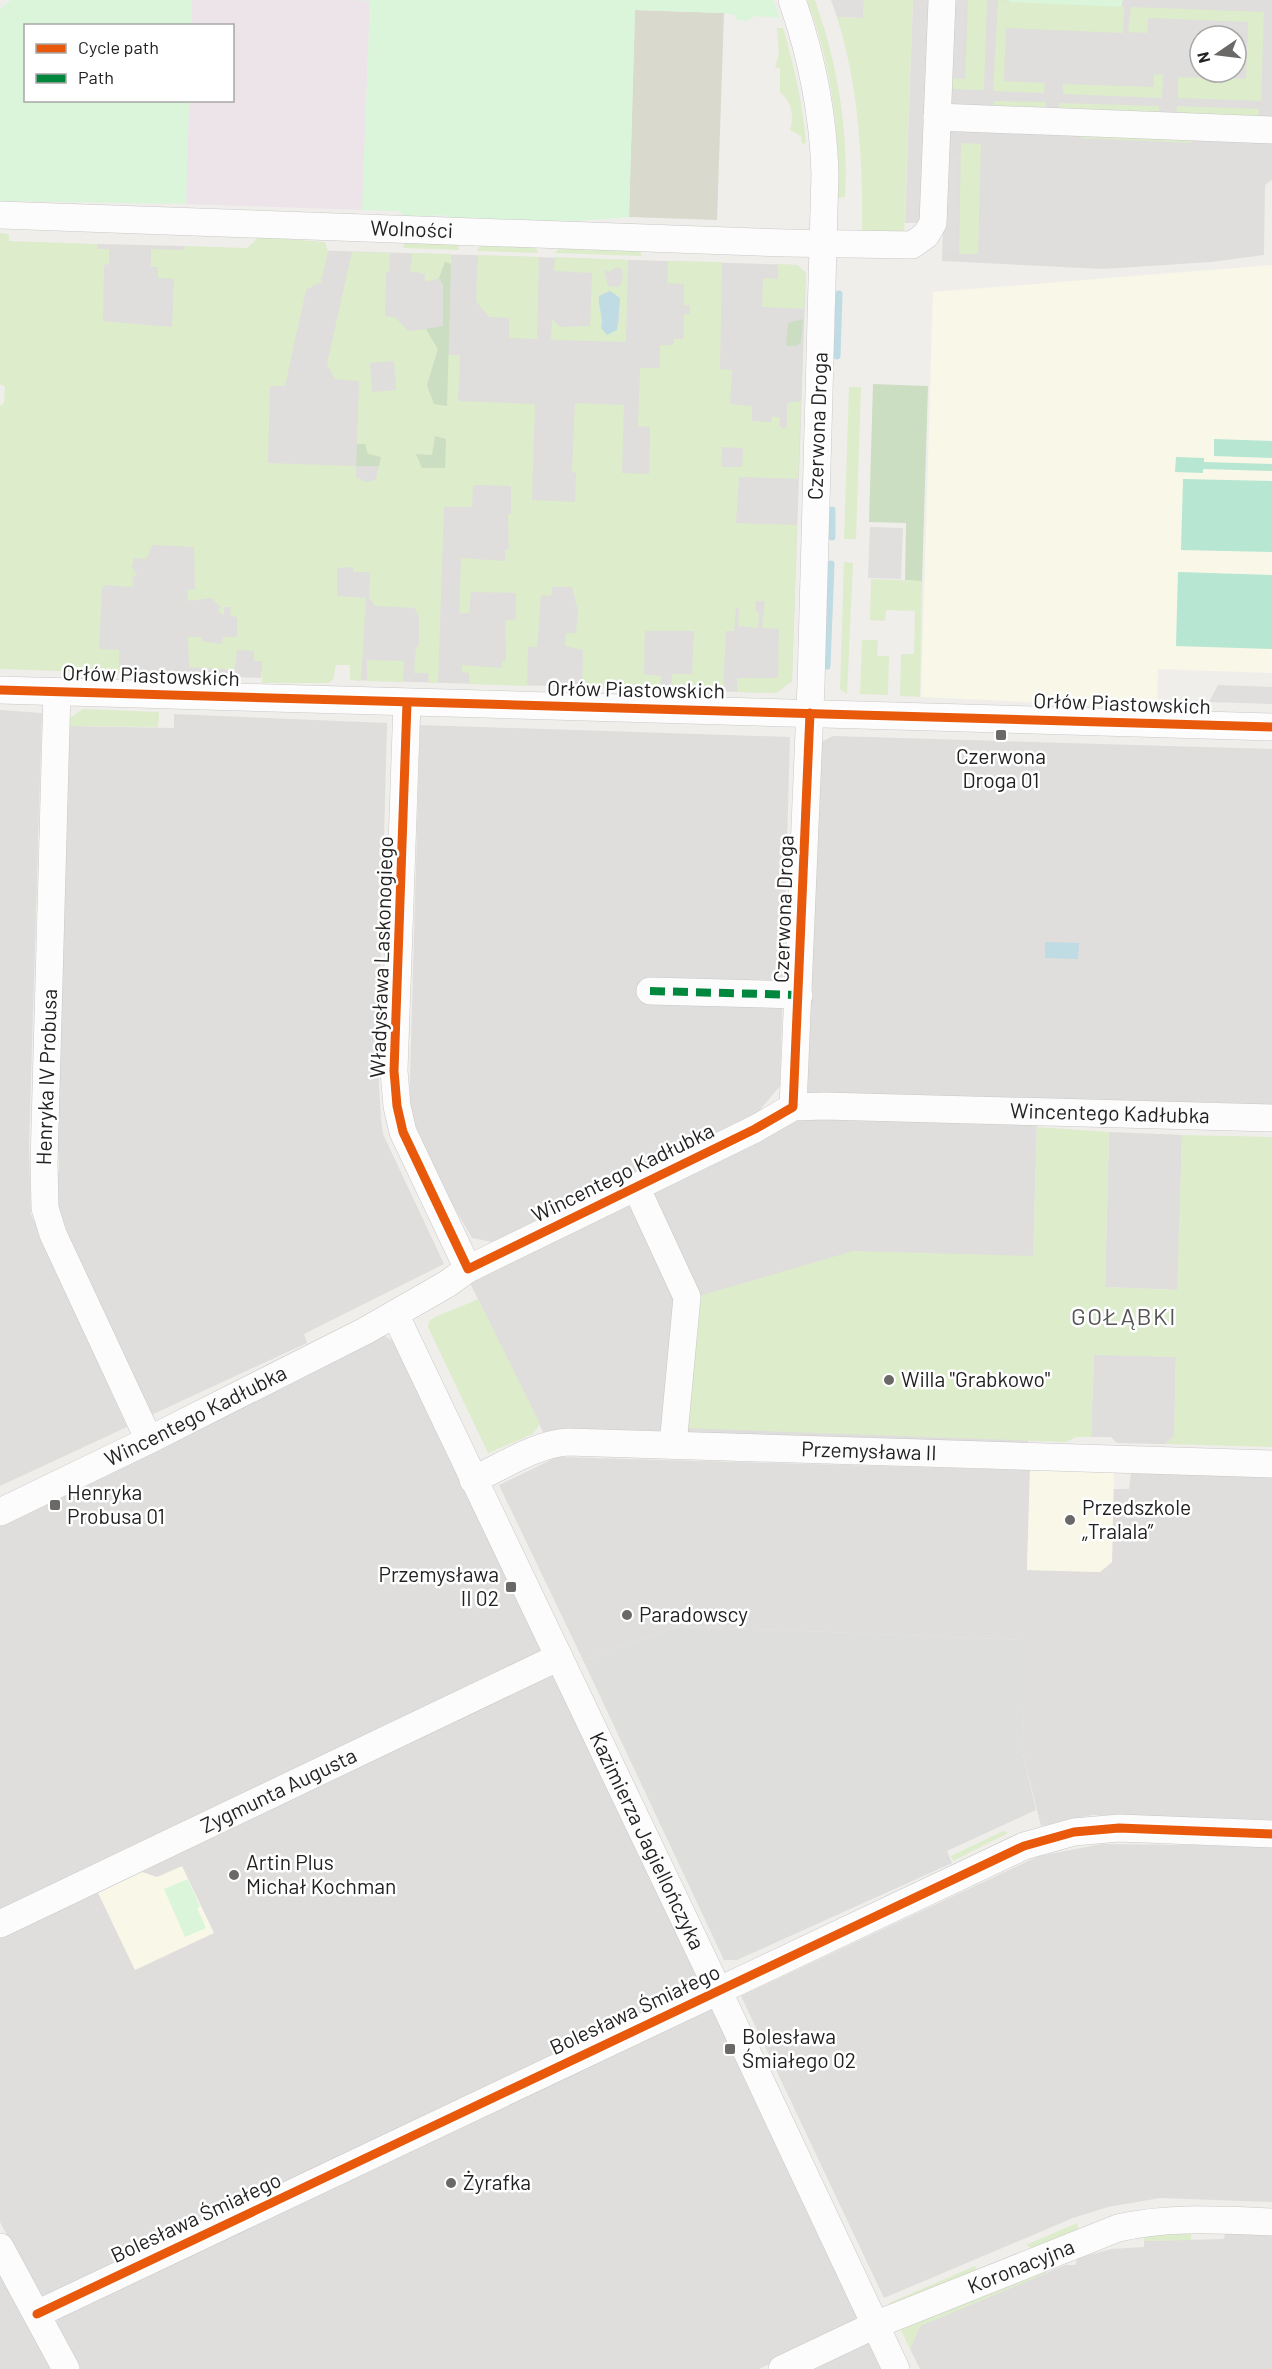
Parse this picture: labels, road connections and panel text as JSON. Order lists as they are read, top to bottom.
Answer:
{
  "streets": {
    "street": [
      "Wolności",
      "Czerwona Droga",
      "Orłów Piastowskich",
      "Władysława Laskonogiego",
      "Henryka IV Probusa",
      "Wincentego Kadłubka",
      "Przemysława II",
      "Zygmunta Augusta",
      "Kazimierza Jagiellończyka",
      "Bolesława Śmiałego",
      "Koronacyjna"
    ]
  },
  "crossings": [
    ["Wolności", "Czerwona Droga"],
    ["Czerwona Droga", "Orłów Piastowskich"],
    ["Czerwona Droga", "Wincentego Kadłubka"],
    ["Orłów Piastowskich", "Władysława Laskonogiego"],
    ["Orłów Piastowskich", "Henryka IV Probusa"],
    ["Władysława Laskonogiego", "Wincentego Kadłubka"],
    ["Henryka IV Probusa", "Wincentego Kadłubka"],
    ["Wincentego Kadłubka", "Kazimierza Jagiellończyka"],
    ["Przemysława II", "Kazimierza Jagiellończyka"],
    ["Zygmunta Augusta", "Kazimierza Jagiellończyka"],
    ["Kazimierza Jagiellończyka", "Bolesława Śmiałego"],
    ["Kazimierza Jagiellończyka", "Koronacyjna"]
  ],
  "districts": ["GOŁĄBKI"],
  "places": {
    "transit": [
      "Czerwona Droga 01",
      "Henryka Probusa 01",
      "Przemysława II 02",
      "Bolesława Śmiałego 02"
    ],
    "other": [
      "Willa \"Grabkowo\"",
      "Przedszkole „Tralala”",
      "Paradowscy",
      "Artin Plus Michał Kochman",
      "Żyrafka"
    ]
  },
  "legend": ["Cycle path", "Path"],
  "north": "left"
}
